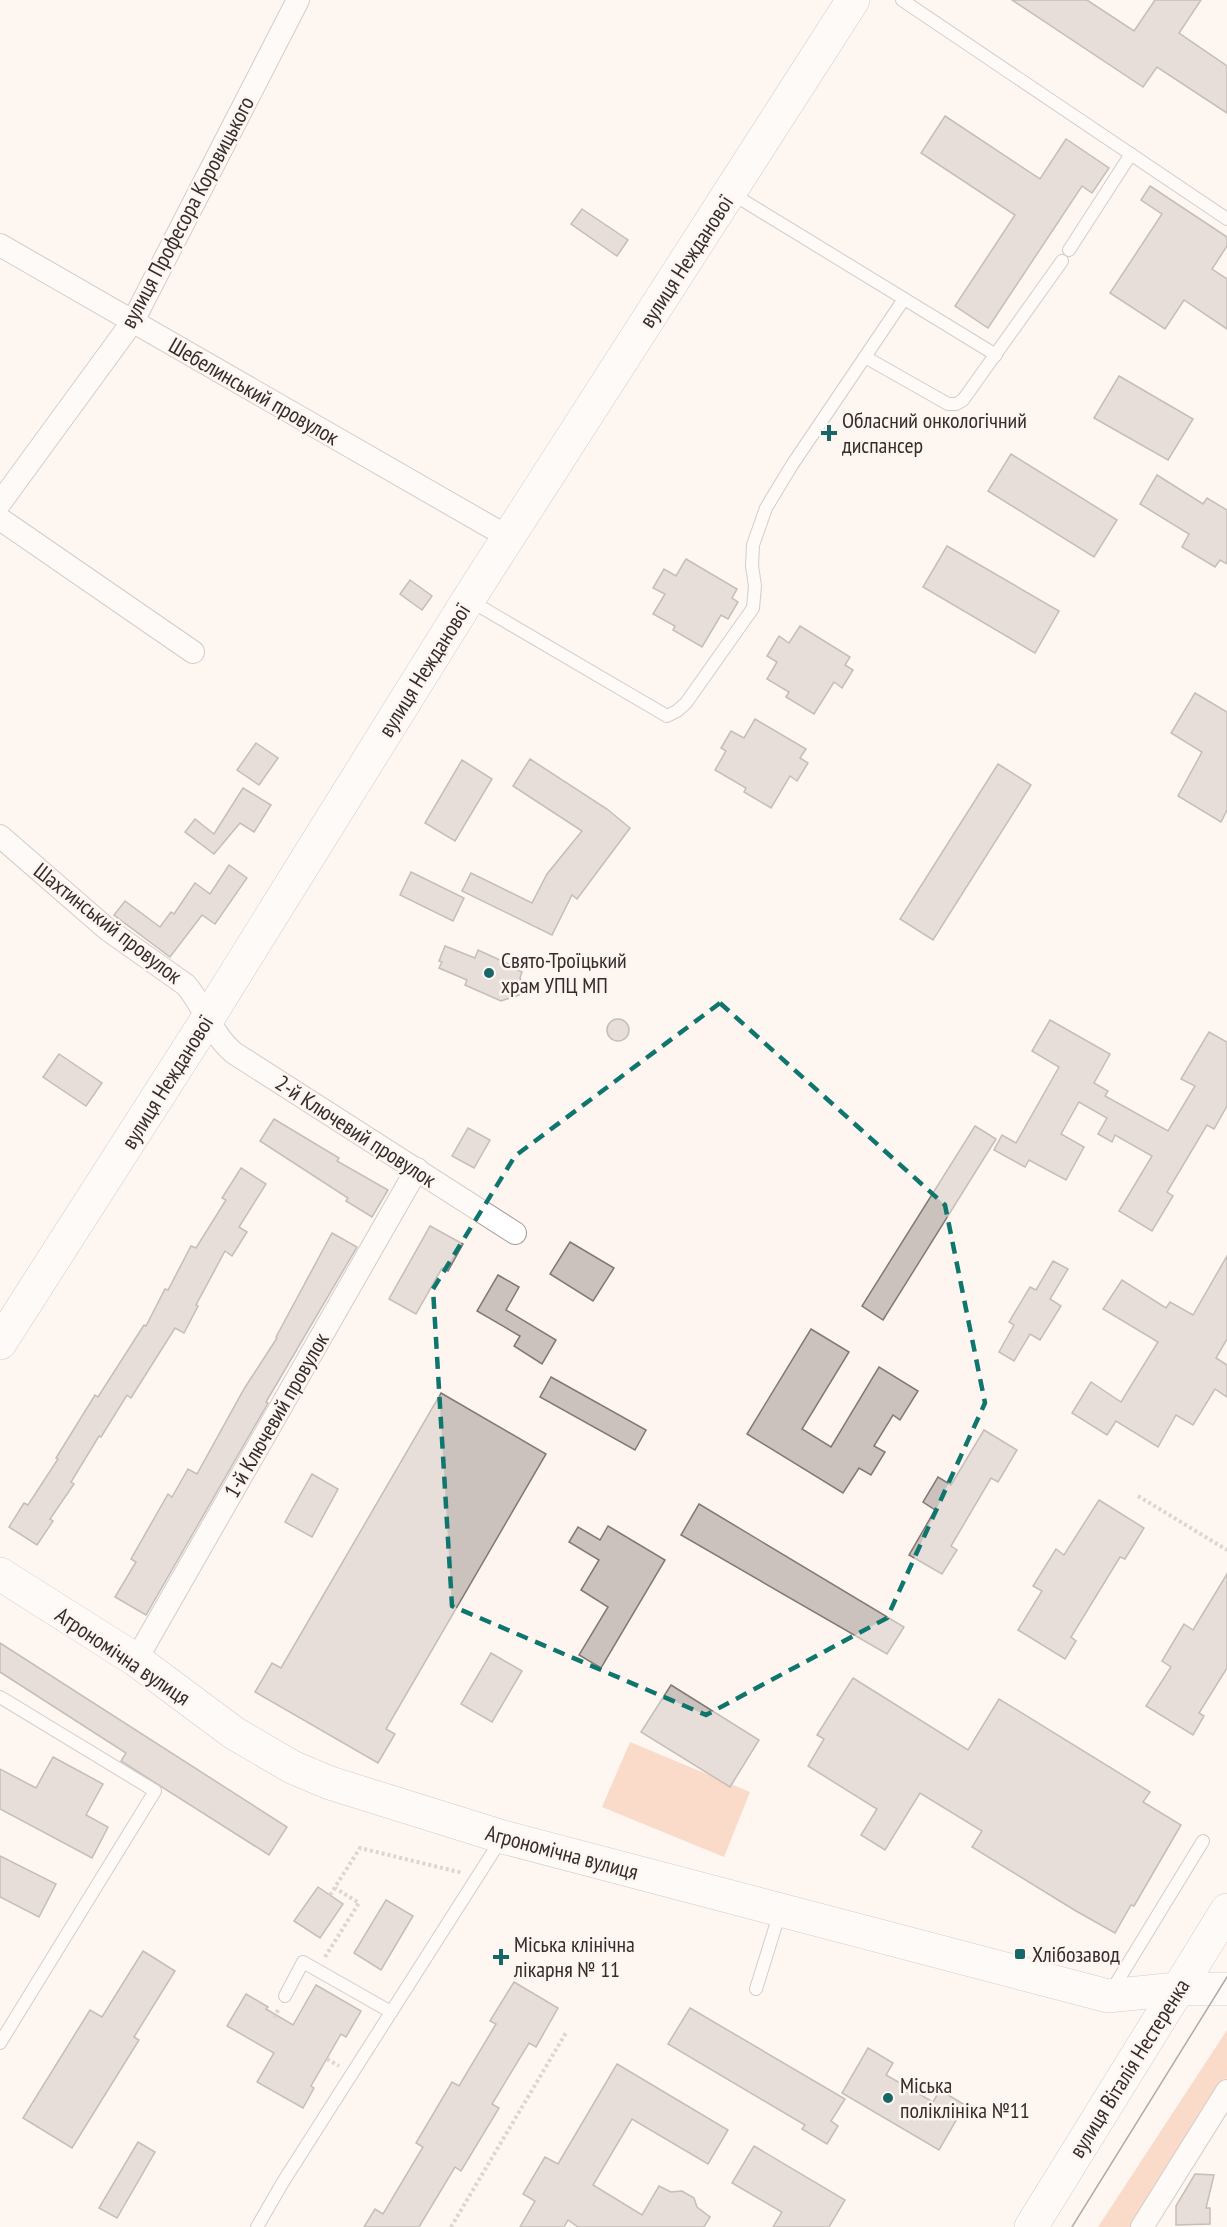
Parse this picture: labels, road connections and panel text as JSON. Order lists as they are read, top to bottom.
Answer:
{
  "streets": {
    "street": [
      "вулиця Професора Коровицького",
      "вулиця Нежданової",
      "Шебелинський провулок",
      "Шахтинський провулок",
      "2-й Ключевий провулок",
      "1-й Ключевий провулок",
      "Агрономічна вулиця",
      "вулиця Віталія Нестеренка"
    ]
  },
  "crossings": [
    ["вулиця Професора Коровицького", "Шебелинський провулок"],
    ["вулиця Нежданової", "Шебелинський провулок"],
    ["вулиця Нежданової", "Шахтинський провулок"],
    ["вулиця Нежданової", "2-й Ключевий провулок"],
    ["Шахтинський провулок", "2-й Ключевий провулок"],
    ["2-й Ключевий провулок", "1-й Ключевий провулок"],
    ["1-й Ключевий провулок", "Агрономічна вулиця"],
    ["Агрономічна вулиця", "вулиця Віталія Нестеренка"]
  ],
  "places": {
    "health": ["Обласний онкологічний диспансер", "Міська клінічна лікарня № 11"],
    "other": ["Свято-Троїцький храм УПЦ МП", "Міська поліклініка №11"],
    "transit": ["Хлібозавод"]
  }
}
